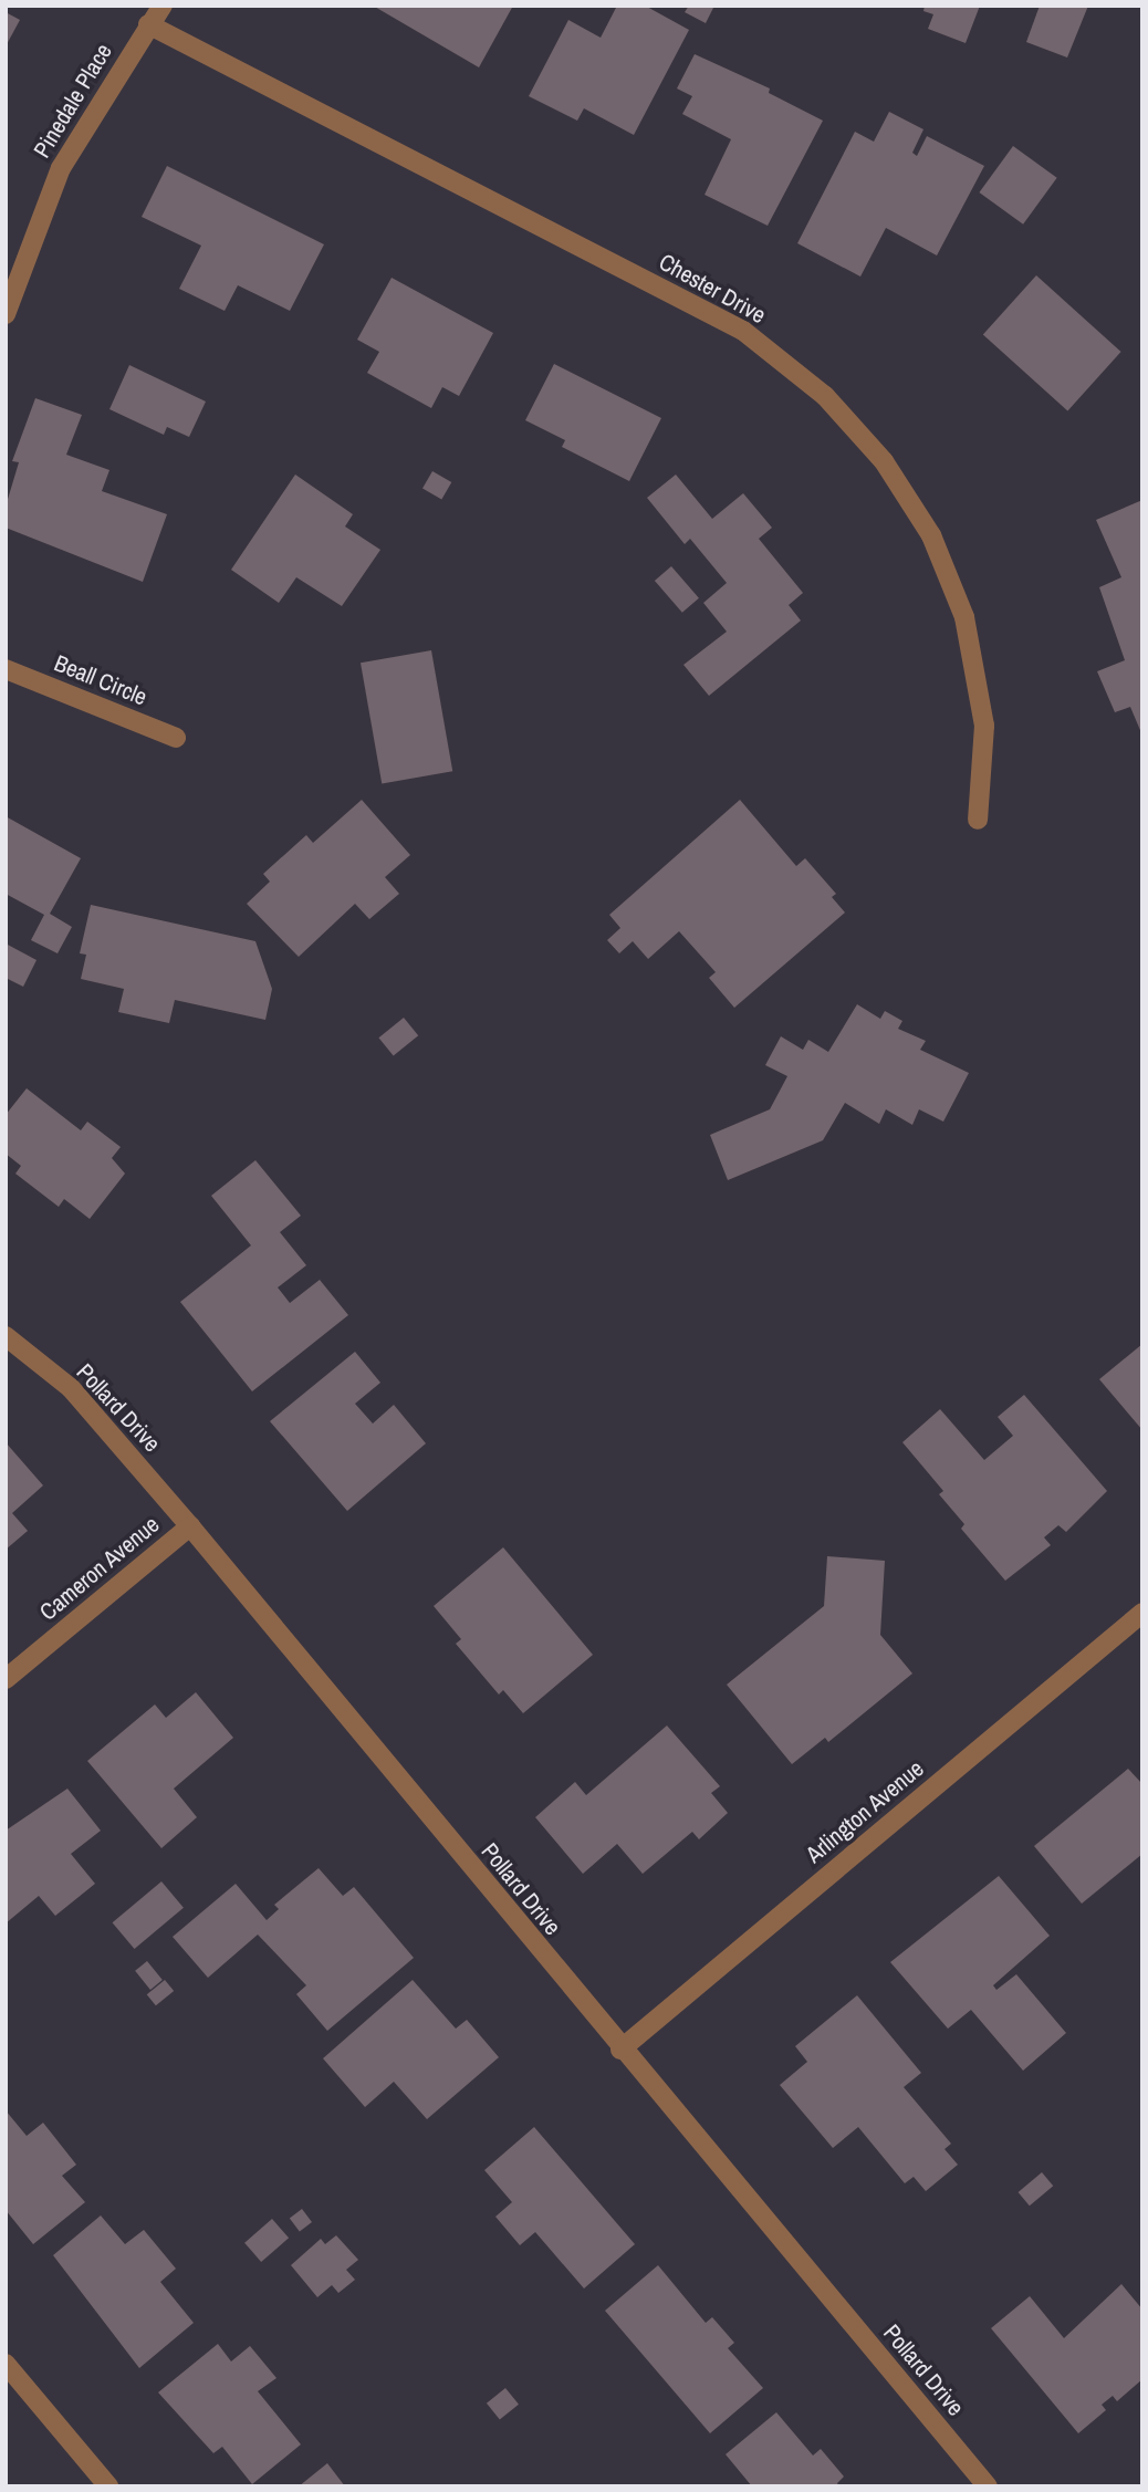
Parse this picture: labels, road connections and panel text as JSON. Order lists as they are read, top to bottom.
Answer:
{
  "streets": {
    "street": [
      "Pinedale Place",
      "Chester Drive",
      "Beall Circle",
      "Pollard Drive",
      "Cameron Avenue",
      "Arlington Avenue"
    ]
  },
  "crossings": [
    ["Pinedale Place", "Chester Drive"],
    ["Pollard Drive", "Cameron Avenue"],
    ["Pollard Drive", "Arlington Avenue"]
  ]
}
